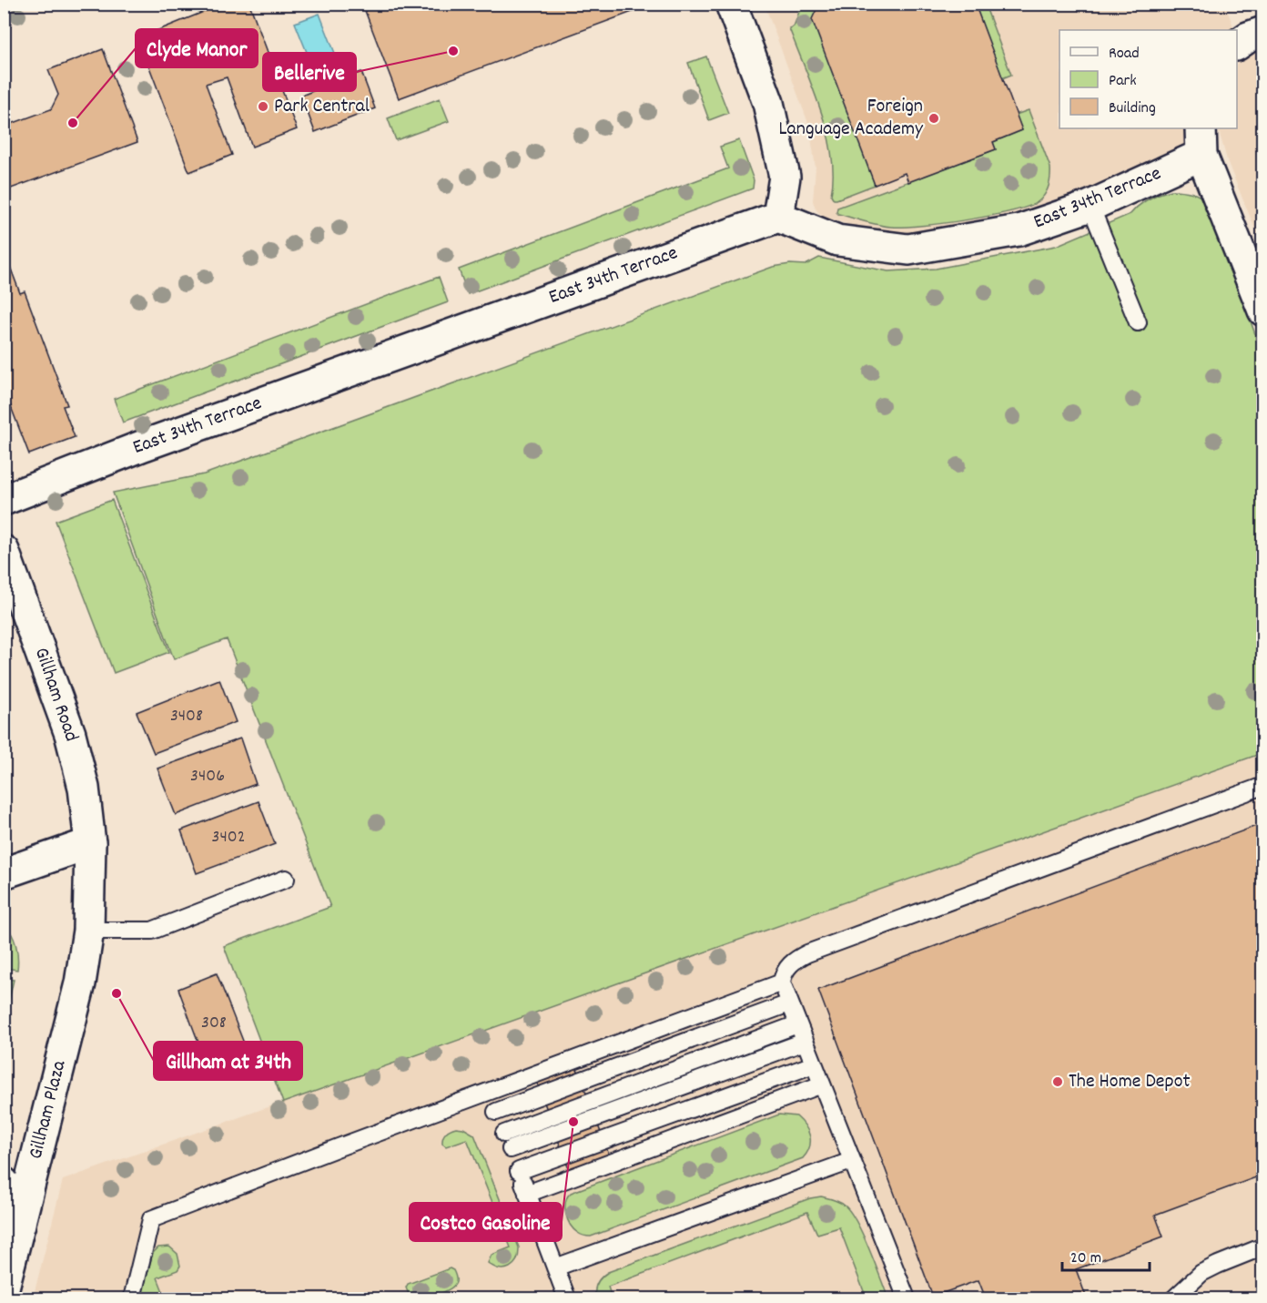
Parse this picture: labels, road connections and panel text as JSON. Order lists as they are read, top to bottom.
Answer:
{
  "streets": {
    "street": ["East 34th Terrace", "Gillham Road", "Gillham Plaza"]
  },
  "crossings": [
    ["Gillham Road", "Gillham Plaza"]
  ],
  "places": [
    "Bellerive",
    "Park Central",
    "Foreign Language Academy",
    "Clyde Manor",
    "Gillham at 34th",
    "The Home Depot",
    "Costco Gasoline"
  ],
  "house_numbers": [
    "3408",
    "3406",
    "3402",
    "308"
  ],
  "legend": ["Road", "Park", "Building"],
  "scale_bar": "20 m"
}
